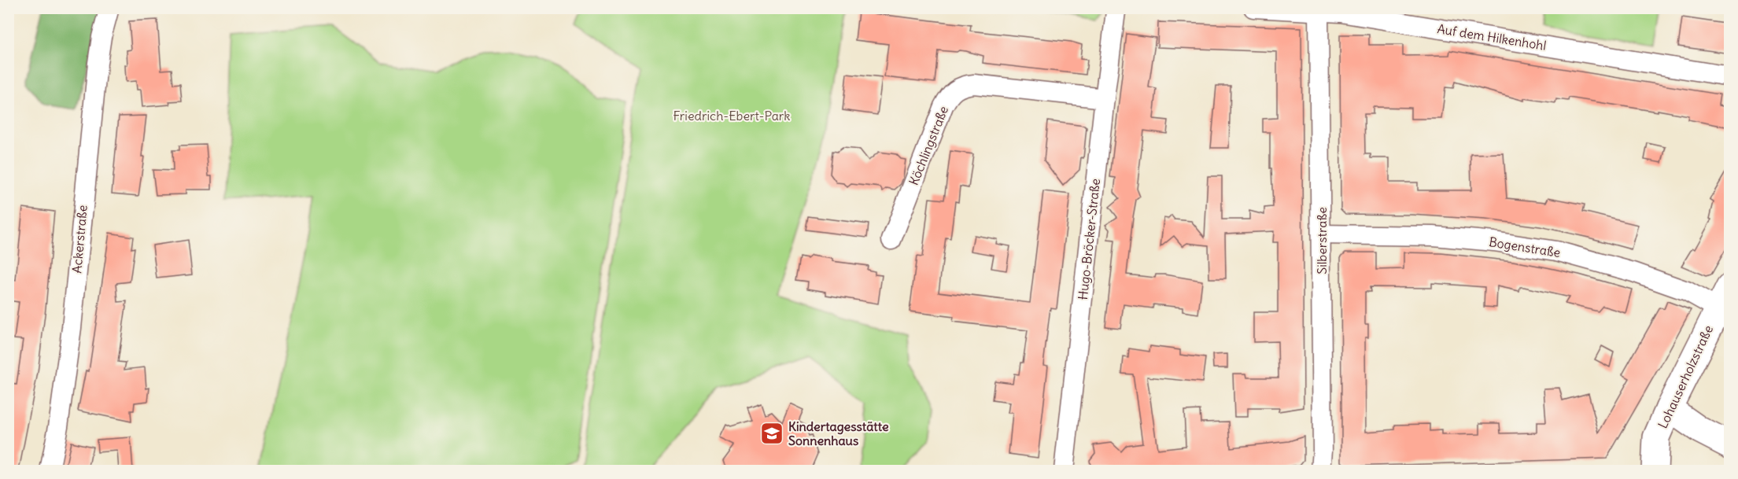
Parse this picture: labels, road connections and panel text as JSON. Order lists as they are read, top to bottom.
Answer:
{
  "streets": {
    "street": [
      "Auf dem Hilkenhohl",
      "Köchlingstraße",
      "Ackerstraße",
      "Hugo-Bröcker-Straße",
      "Silberstraße",
      "Bogenstraße",
      "Lohauserholzstraße"
    ]
  },
  "crossings": [
    ["Auf dem Hilkenhohl", "Silberstraße"],
    ["Köchlingstraße", "Hugo-Bröcker-Straße"],
    ["Silberstraße", "Bogenstraße"],
    ["Bogenstraße", "Lohauserholzstraße"]
  ],
  "parks": ["Friedrich-Ebert-Park"],
  "places": {
    "school or university": ["Kindertagesstätte Sonnenhaus"]
  }
}
